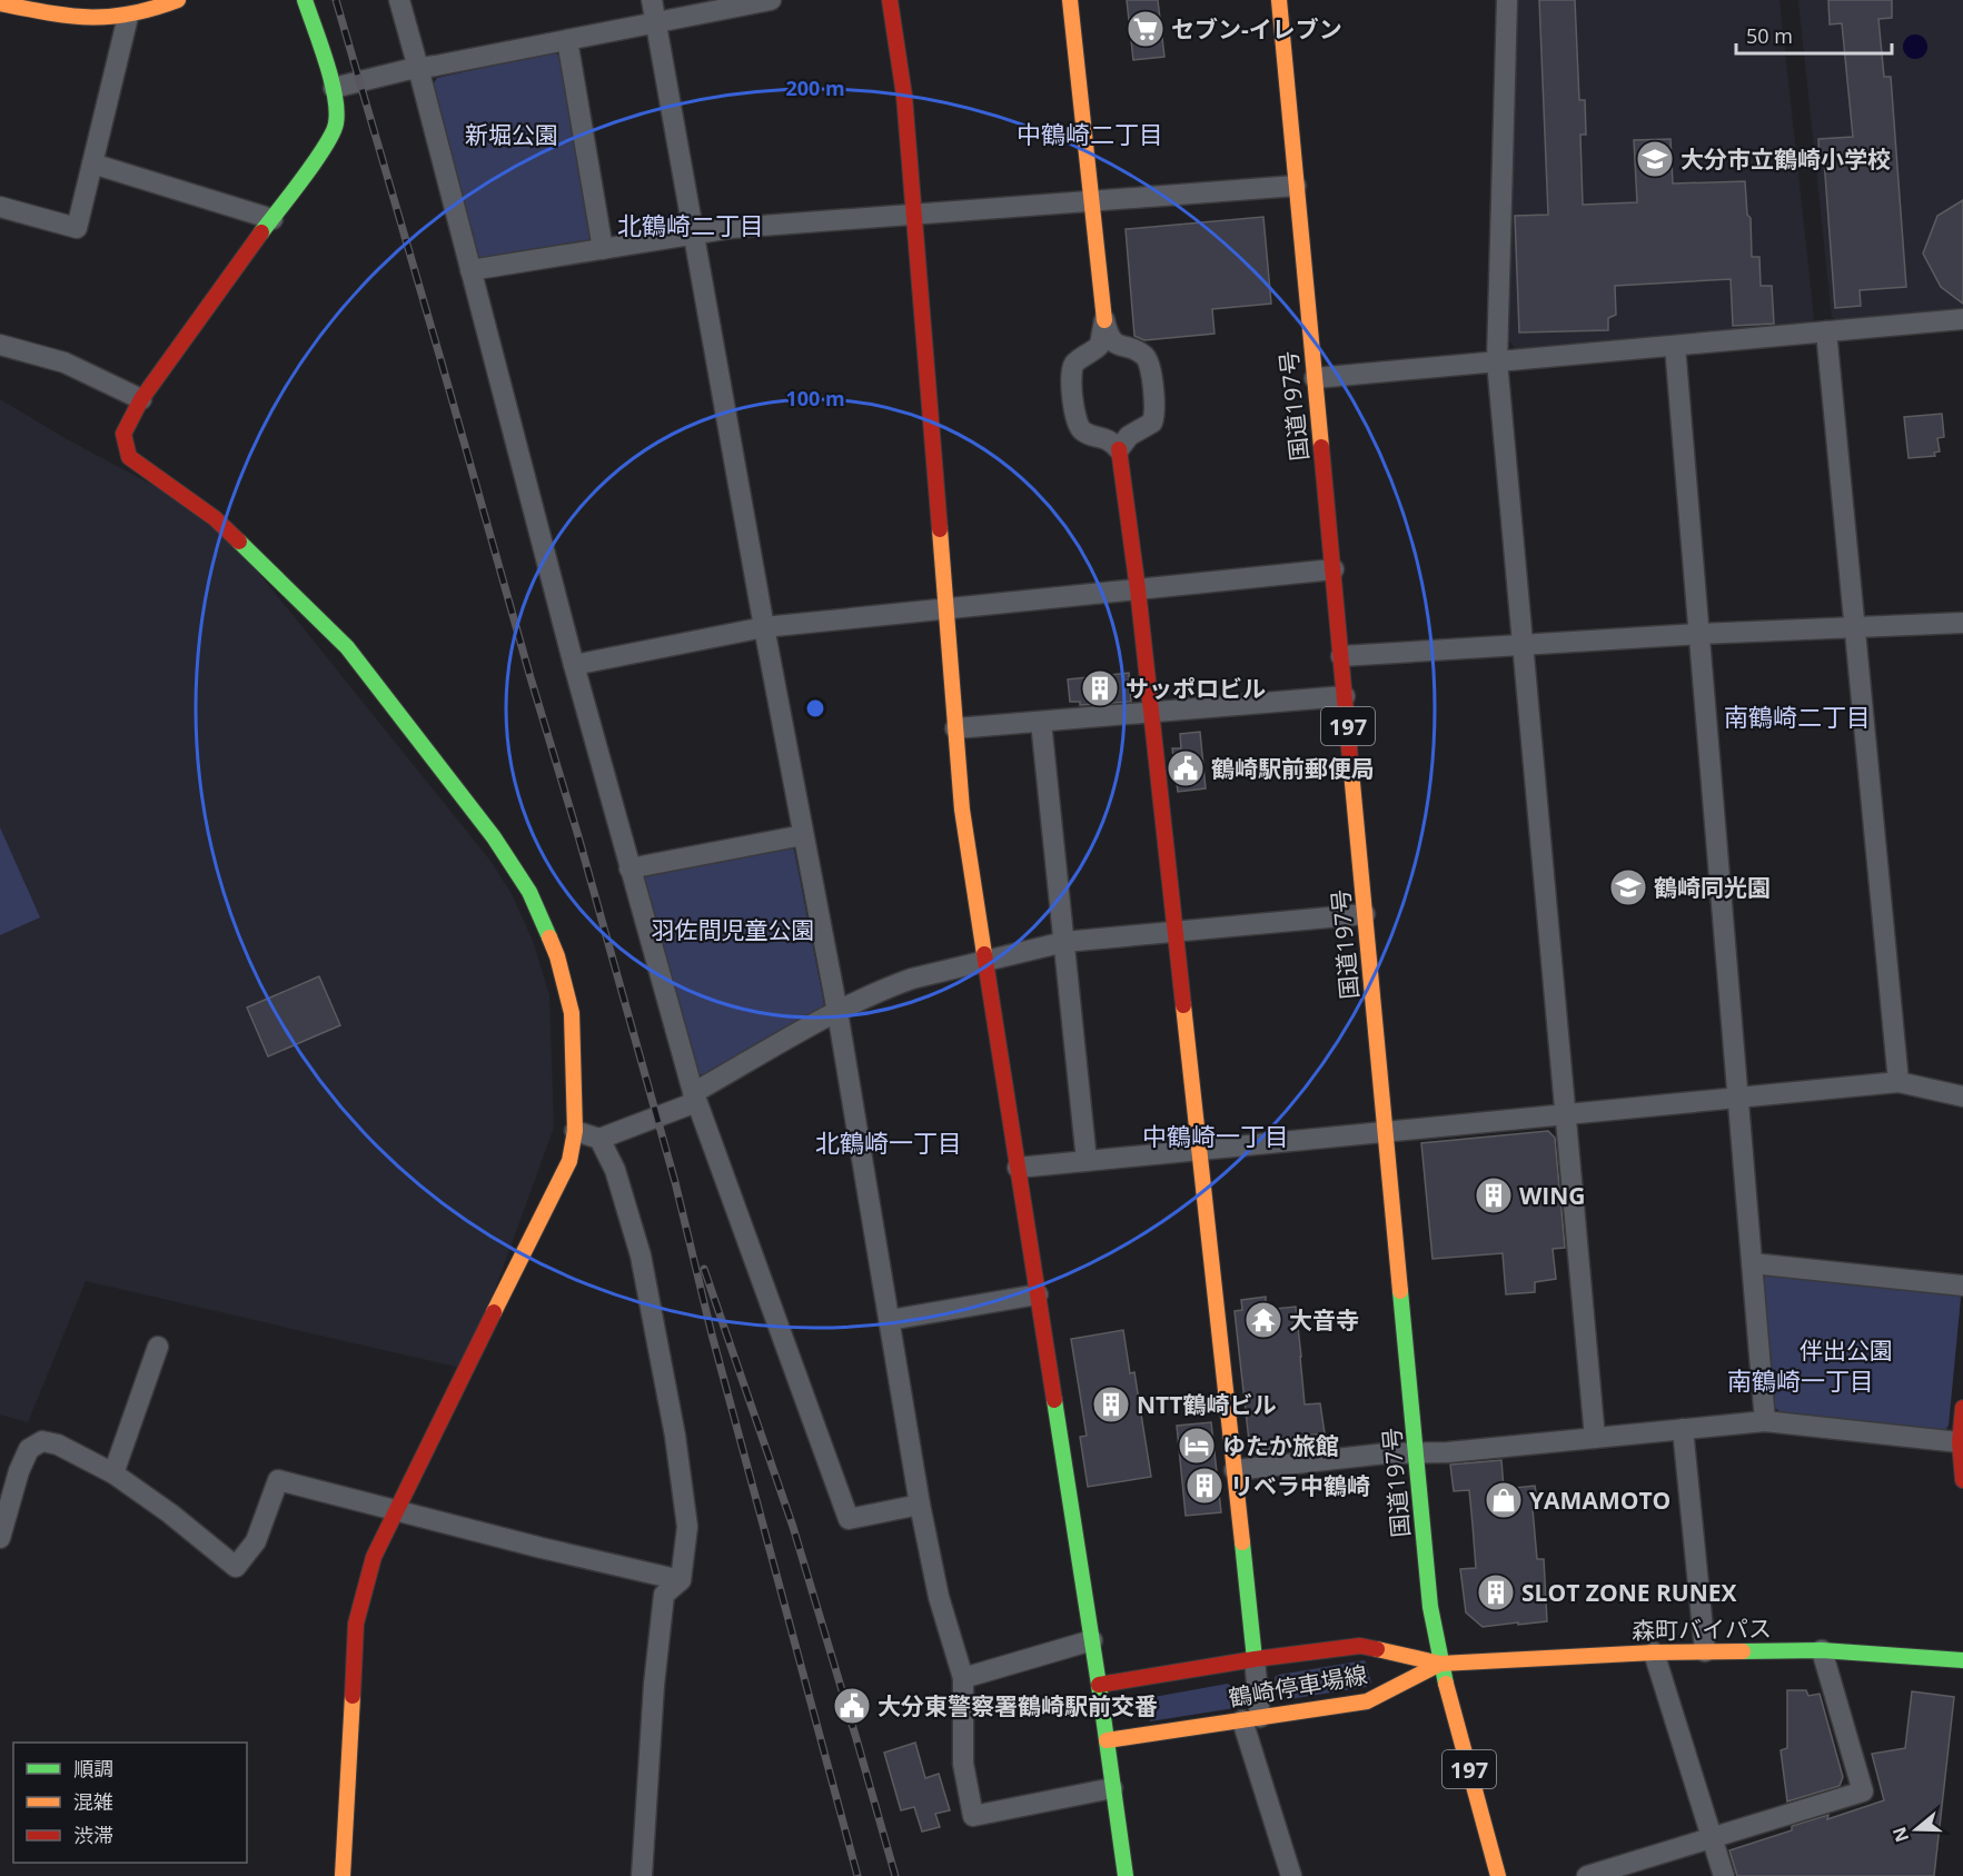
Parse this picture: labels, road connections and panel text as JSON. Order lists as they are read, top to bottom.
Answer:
{
  "streets": {
    "main road": [
      "国道197号",
      "197",
      "森町バイパス",
      "鶴崎停車場線"
    ]
  },
  "crossings": [
    ["国道197号", "森町バイパス"],
    ["国道197号", "鶴崎停車場線"],
    ["森町バイパス", "鶴崎停車場線"]
  ],
  "districts": [
    "中鶴崎二丁目",
    "北鶴崎二丁目",
    "南鶴崎二丁目",
    "中鶴崎一丁目",
    "北鶴崎一丁目",
    "南鶴崎一丁目"
  ],
  "parks": ["新堀公園", "羽佐間児童公園", "伴出公園"],
  "places": {
    "supermarket": ["セブン-イレブン"],
    "school or university": ["大分市立鶴崎小学校", "鶴崎同光園"],
    "building": [
      "サッポロビル",
      "WING",
      "NTT鶴崎ビル",
      "リベラ中鶴崎",
      "SLOT ZONE RUNEX"
    ],
    "public building": ["鶴崎駅前郵便局", "大分東警察署鶴崎駅前交番"],
    "temple": ["大音寺"],
    "hotel": ["ゆたか旅館"],
    "shop": ["YAMAMOTO"]
  },
  "legend": ["順調", "混雑", "渋滞"],
  "scale_bar": "50 m",
  "north": "left",
  "rings": ["200 m", "100 m"]
}
